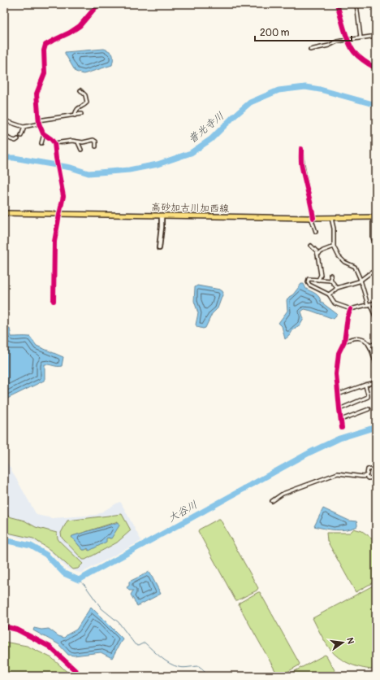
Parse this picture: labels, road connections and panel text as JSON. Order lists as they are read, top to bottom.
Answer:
{
  "streets": {
    "main road": ["高砂加古川加西線"]
  },
  "water": ["普光寺川", "大谷川"],
  "scale_bar": "200 m",
  "north": "right"
}
